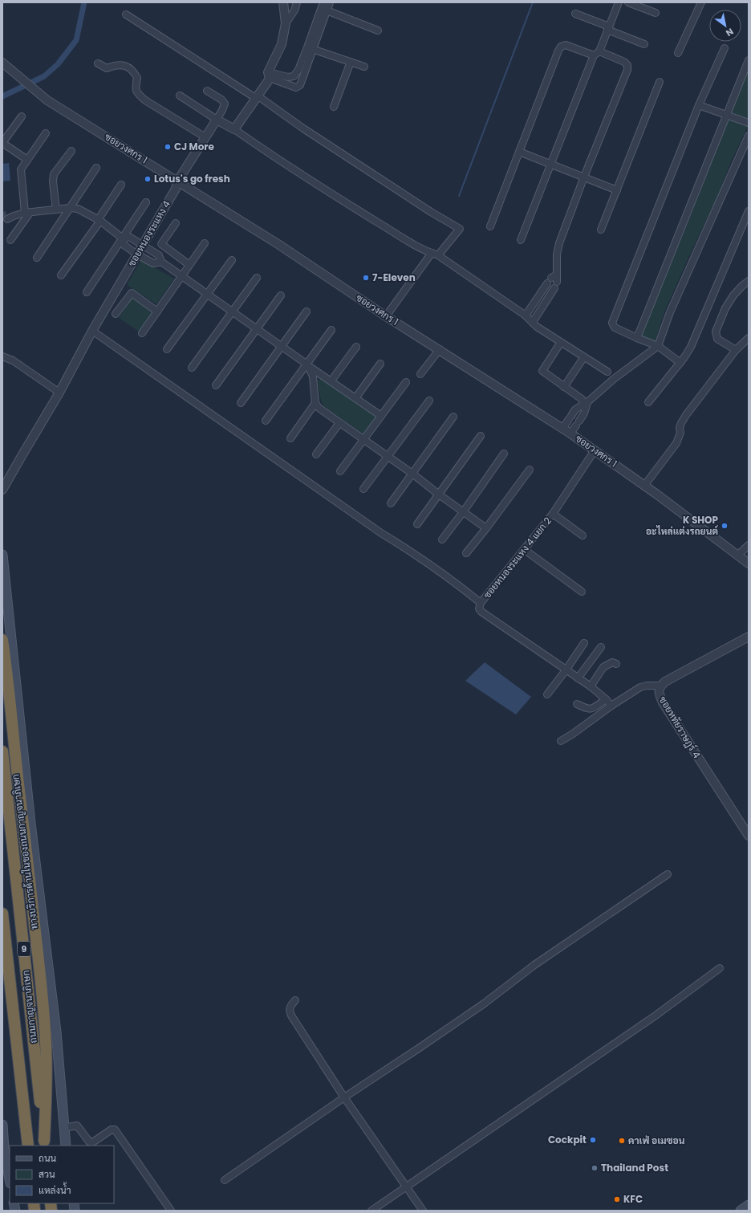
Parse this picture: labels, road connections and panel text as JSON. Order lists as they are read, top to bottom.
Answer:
{
  "streets": {
    "highway": ["9", "ถนนกาญจนาภิเษก"],
    "main road": ["ทางบริการด้านในของถนนกาญจนาภิเษก"],
    "street": [
      "ซอยวงศกร 1",
      "ซอยหนองระแหง 4",
      "ซอยหนองระแหง 4 แยก 2",
      "ซอยหทัยราษฎร์ 4"
    ]
  },
  "crossings": [
    ["ซอยวงศกร 1", "ซอยหนองระแหง 4"],
    ["ซอยวงศกร 1", "ซอยหนองระแหง 4 แยก 2"]
  ],
  "places": [
    "CJ More",
    "Lotus's go fresh",
    "7-Eleven",
    "K SHOP อะไหล่แต่งรถยนต์",
    "Cockpit",
    "คาเฟ่ อเมซอน",
    "Thailand Post",
    "KFC"
  ],
  "legend": ["ถนน", "สวน", "แหล่งน้ำ"],
  "north": "bottom right"
}
